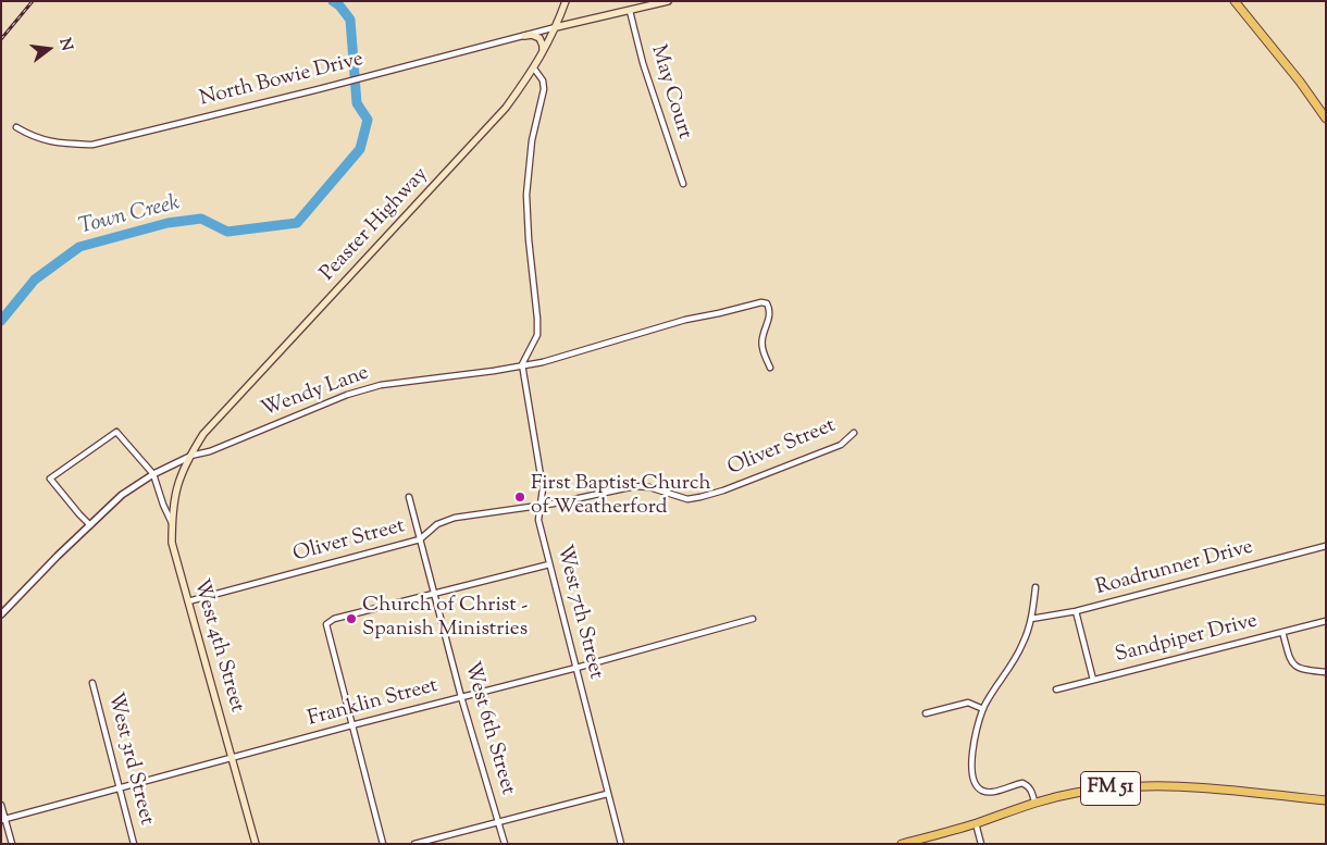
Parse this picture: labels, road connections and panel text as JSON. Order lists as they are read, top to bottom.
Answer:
{
  "streets": {
    "main road": ["Peaster Highway", "West 4th Street", "FM 51"],
    "street": [
      "North Bowie Drive",
      "May Court",
      "Wendy Lane",
      "Oliver Street",
      "Roadrunner Drive",
      "West 7th Street",
      "Sandpiper Drive",
      "Franklin Street",
      "West 6th Street",
      "West 3rd Street"
    ]
  },
  "crossings": [
    ["North Bowie Drive", "Peaster Highway"],
    ["Peaster Highway", "Wendy Lane"],
    ["Peaster Highway", "West 4th Street"],
    ["Wendy Lane", "West 7th Street"],
    ["Wendy Lane", "West 4th Street"],
    ["Oliver Street", "West 7th Street"],
    ["Oliver Street", "West 4th Street"],
    ["Oliver Street", "West 6th Street"],
    ["West 7th Street", "Franklin Street"],
    ["West 4th Street", "Franklin Street"],
    ["Franklin Street", "West 6th Street"],
    ["Franklin Street", "West 3rd Street"]
  ],
  "water": ["Town Creek"],
  "places": ["First Baptist Church of Weatherford", "Church of Christ - Spanish Ministries"],
  "north": "right"
}
